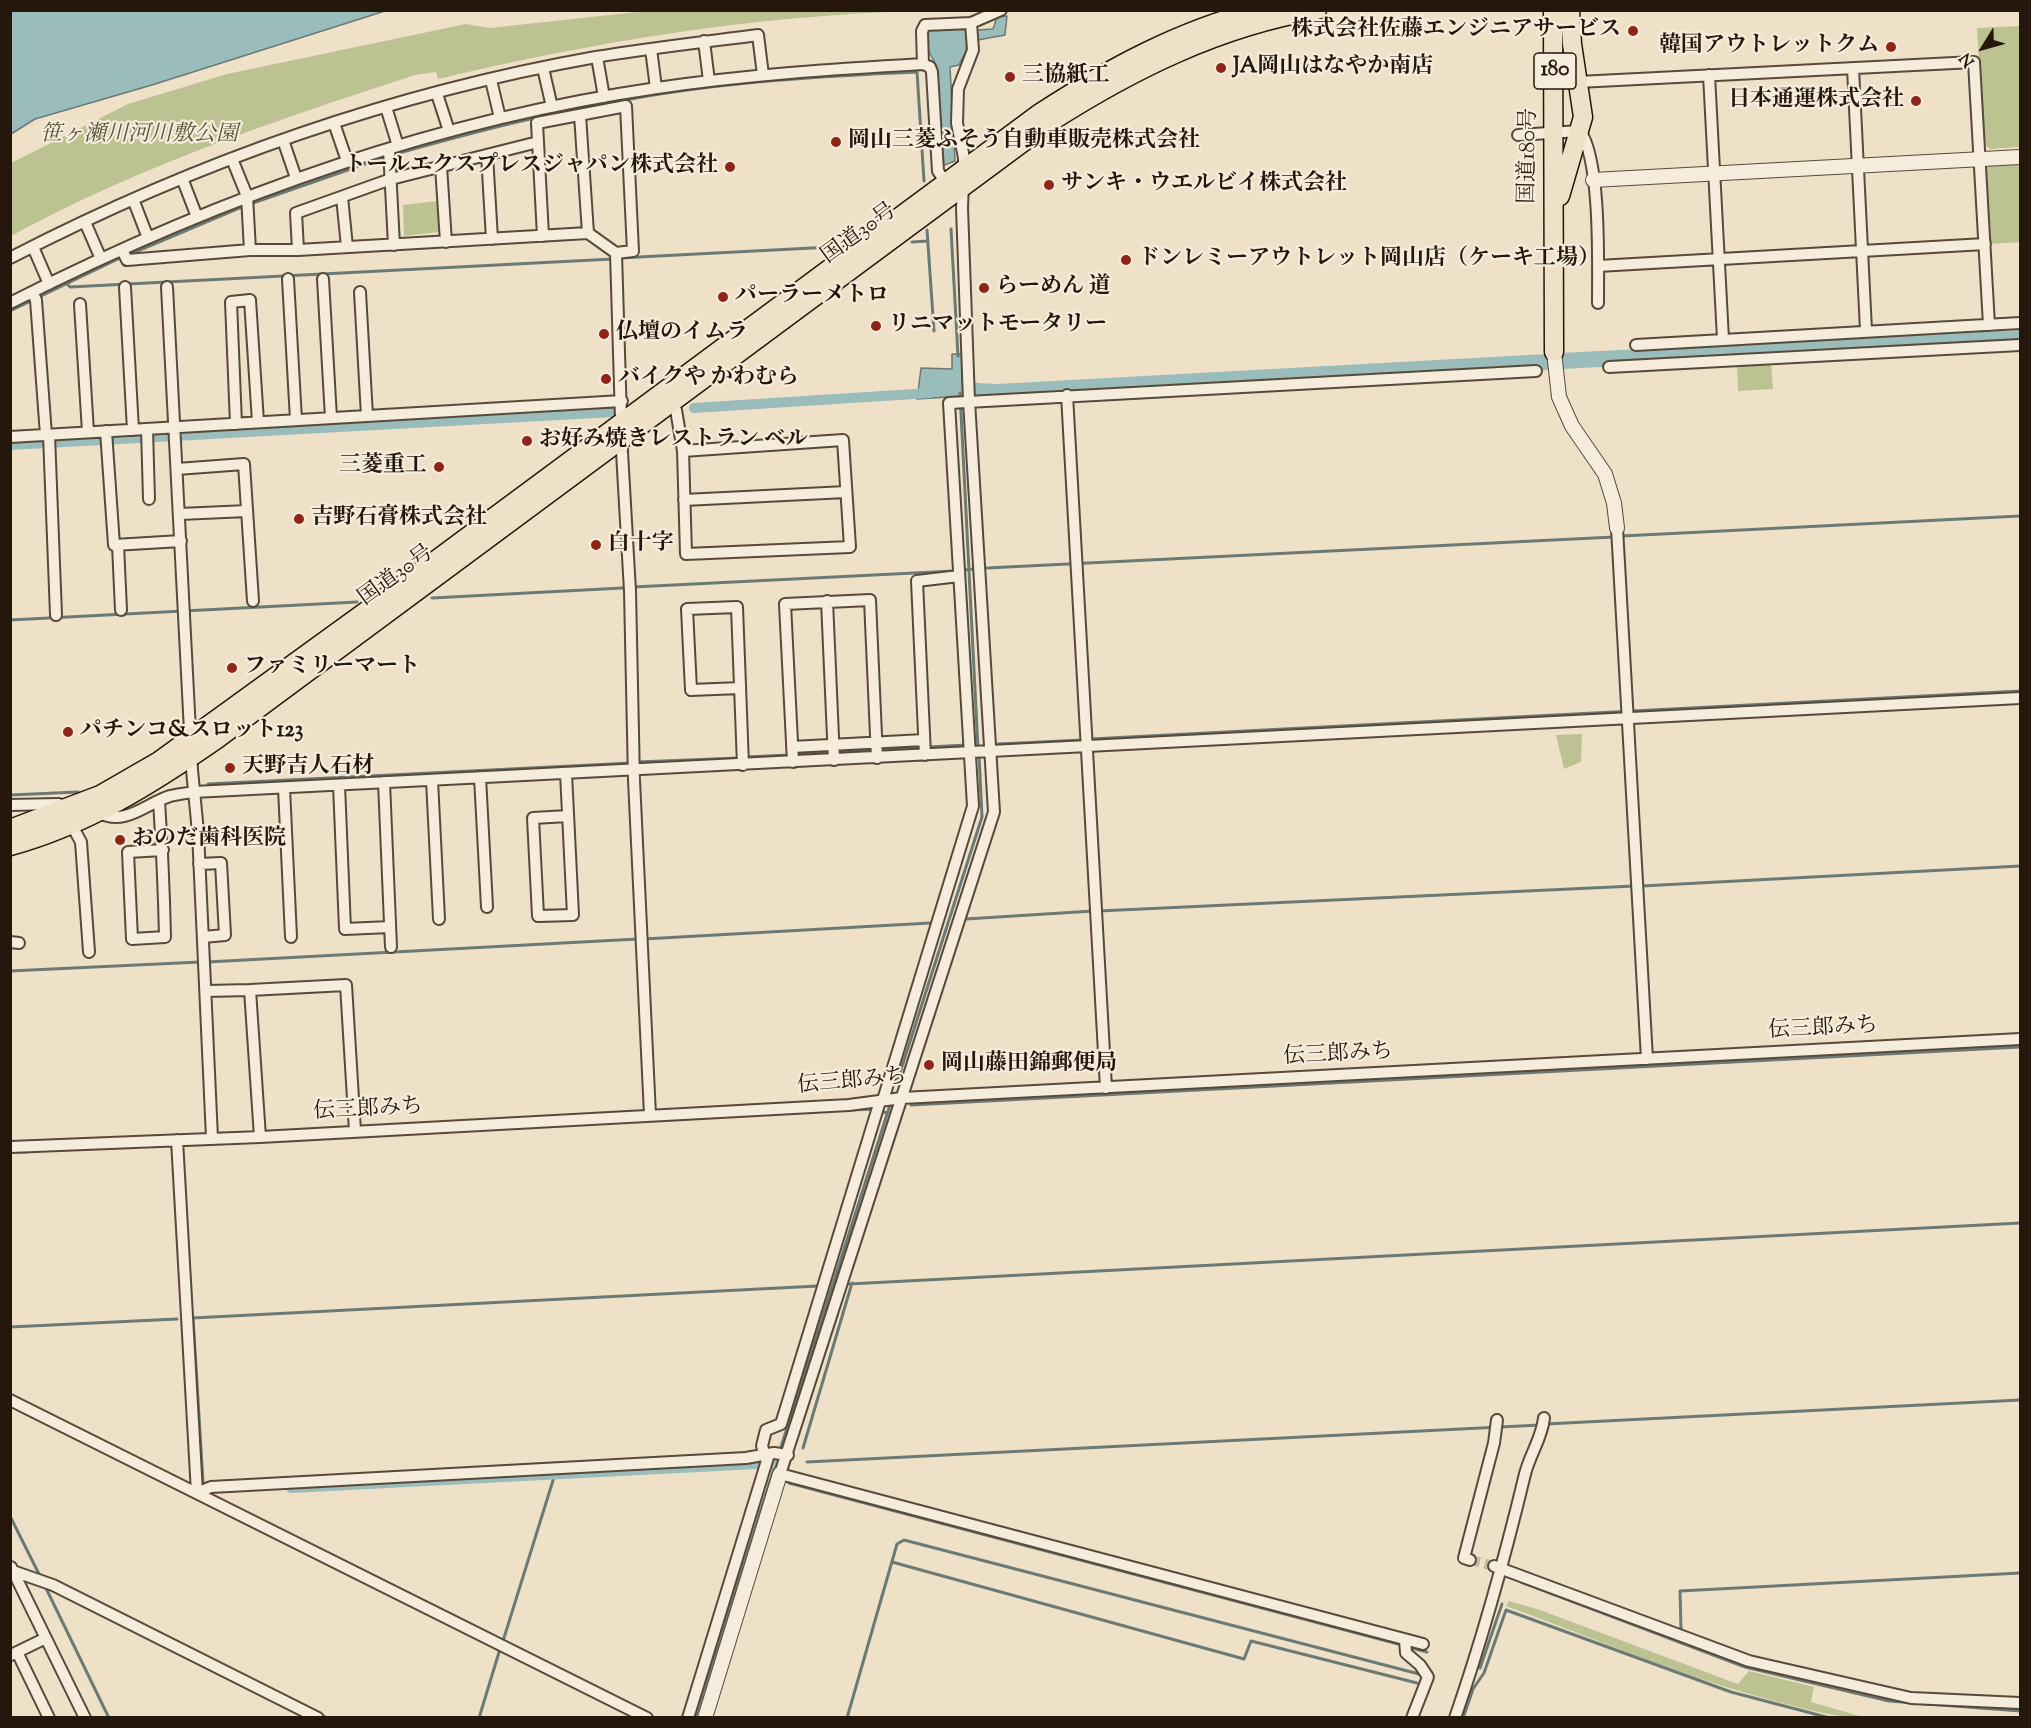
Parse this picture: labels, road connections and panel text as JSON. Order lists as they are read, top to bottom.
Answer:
{
  "streets": {
    "highway": ["180", "国道180号", "国道30号"],
    "street": ["伝三郎みち"]
  },
  "parks": ["笹ヶ瀬川河川敷公園"],
  "places": [
    "株式会社佐藤エンジニアサービス",
    "韓国アウトレットクム",
    "JA岡山はなやか南店",
    "三協紙工",
    "日本通運株式会社",
    "岡山三菱ふそう自動車販売株式会社",
    "トールエクスプレスジャパン株式会社",
    "サンキ・ウエルビイ株式会社",
    "ドンレミーアウトレット岡山店（ケーキ工場）",
    "らーめん 道",
    "パーラーメトロ",
    "リニマットモータリー",
    "仏壇のイムラ",
    "バイクや かわむら",
    "お好み焼きレストラン ベル",
    "三菱重工",
    "吉野石膏株式会社",
    "白十字",
    "ファミリーマート",
    "パチンコ&スロット123",
    "天野吉人石材",
    "おのだ歯科医院",
    "岡山藤田錦郵便局"
  ],
  "north": "bottom left"
}
